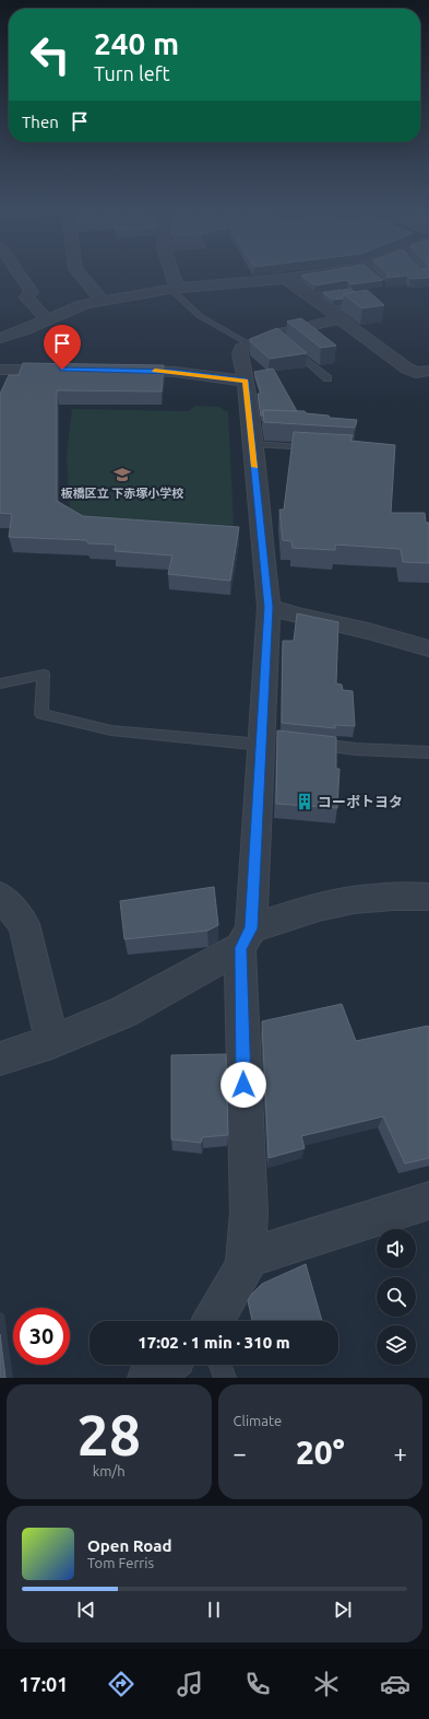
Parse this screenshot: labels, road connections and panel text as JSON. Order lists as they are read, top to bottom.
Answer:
{
  "places": {
    "school or university": ["板橋区立 下赤塚小学校"],
    "building": ["コーポトヨタ"]
  },
  "page": {
    "turn": ["240 m", "Turn left"],
    "then": "Then",
    "limit": "30",
    "trip": "17:02 · 1 min · 310 m",
    "tile": [
      ["28", "km/h"],
      "Climate"
    ],
    "heat": ["−", "20°", "+"],
    "song": ["Open Road", "Tom Ferris"],
    "tabs": "17:01"
  }
}
